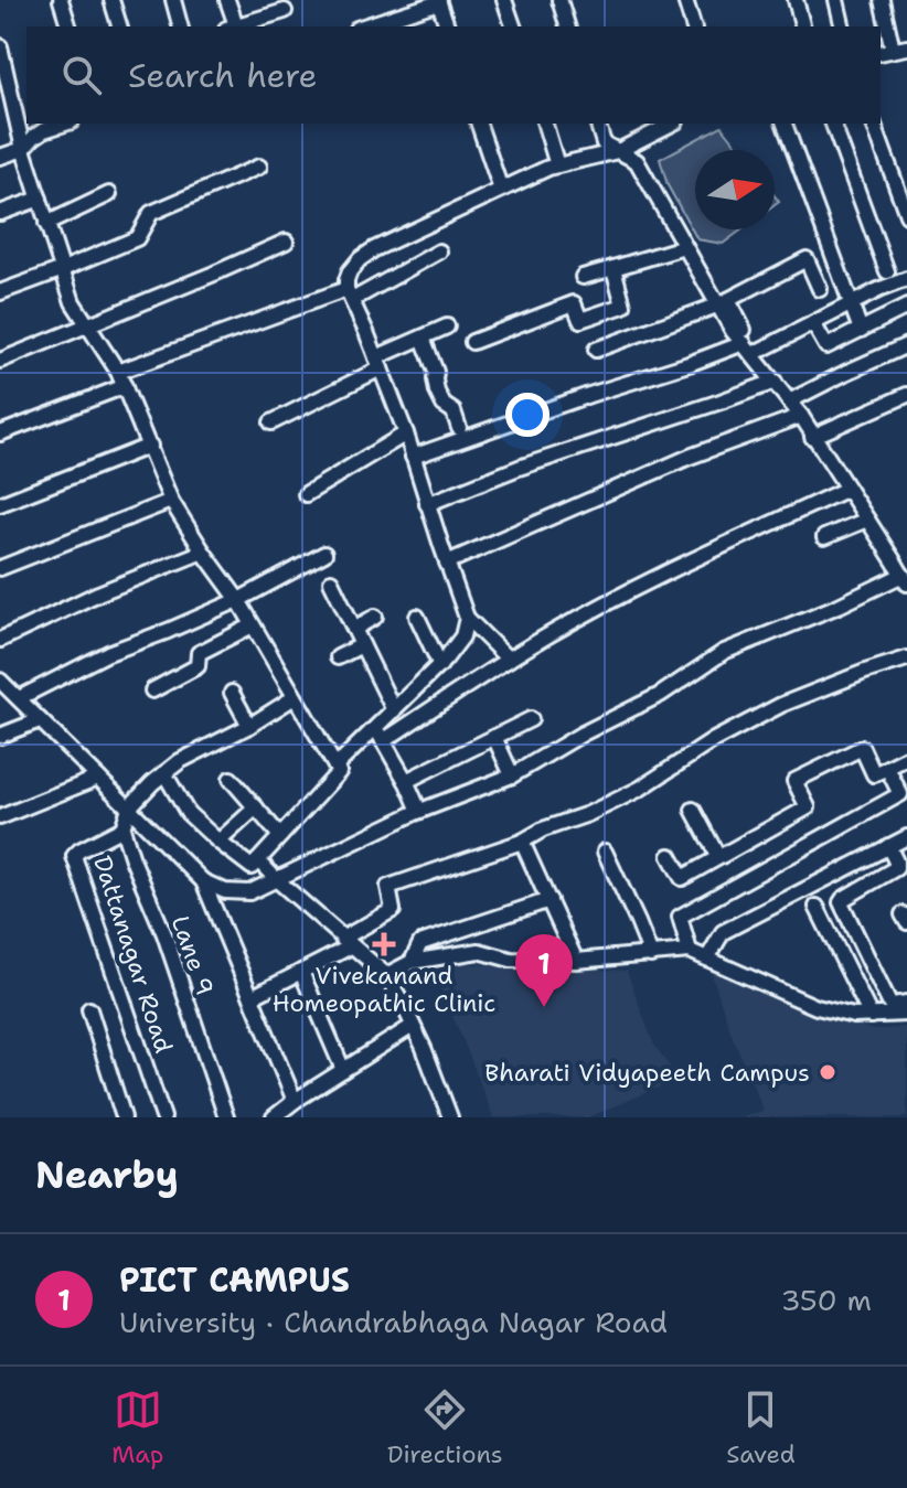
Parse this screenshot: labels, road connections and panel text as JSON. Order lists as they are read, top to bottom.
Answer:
{
  "streets": {
    "street": ["Dattanagar Road", "Lane 9"]
  },
  "crossings": [
    ["Dattanagar Road", "Lane 9"]
  ],
  "places": {
    "health": ["Vivekanand Homeopathic Clinic"],
    "other": ["Bharati Vidyapeeth Campus"]
  },
  "north": "right",
  "page": {
    "search": "Search here",
    "pins": "1",
    "heading": "Nearby",
    "list": [
      {
        "mark": "1",
        "name": "PICT CAMPUS",
        "note": "University · Chandrabhaga Nagar Road",
        "value": "350 m"
      }
    ],
    "nav": ["Map", "Directions", "Saved"]
  }
}
